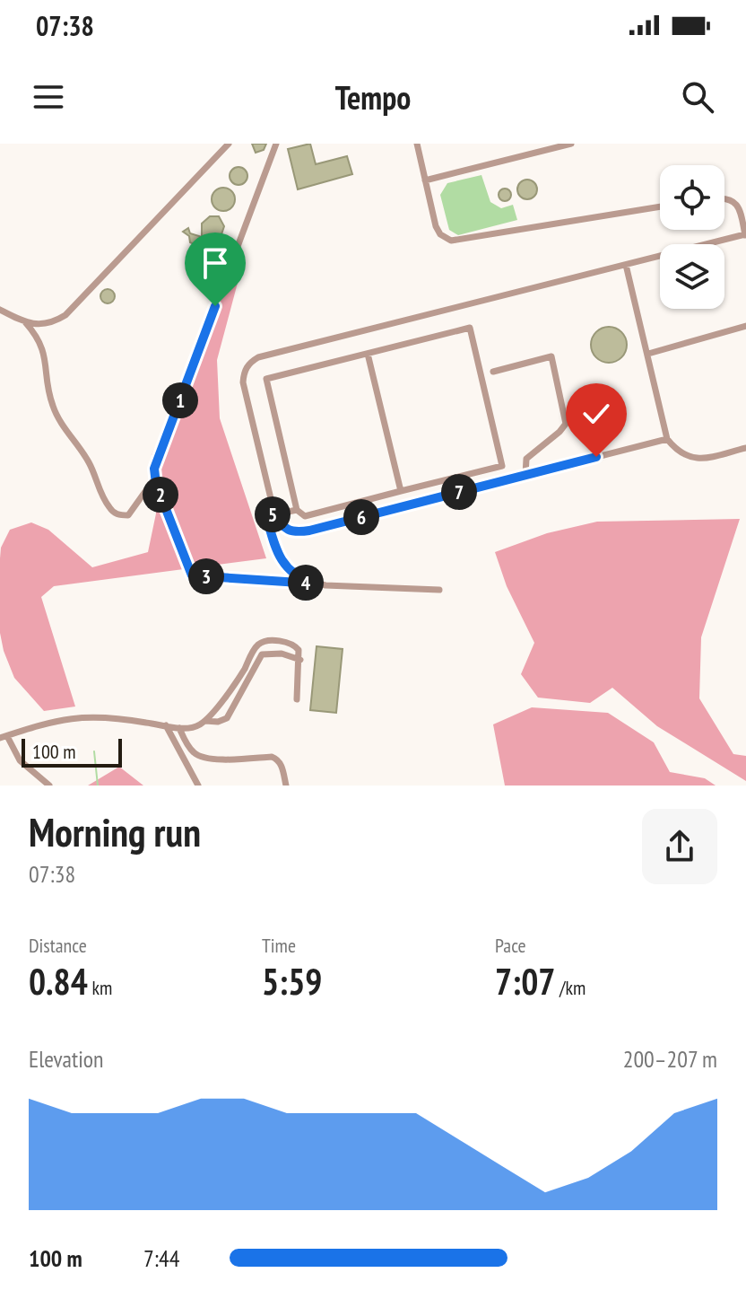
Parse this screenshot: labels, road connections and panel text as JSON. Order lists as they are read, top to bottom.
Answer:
{
  "scale_bar": "100 m",
  "page": {
    "status": "07:38",
    "header": "Tempo",
    "pins": [
      "1",
      "7",
      "2",
      "5",
      "6",
      "3",
      "4"
    ],
    "scale": "100 m",
    "heading": ["Morning run", "07:38"],
    "stats": [
      ["Distance", "0.84 km"],
      ["Time", "5:59"],
      ["Pace", "7:07 /km"]
    ],
    "chart": ["Elevation", "200–207 m"],
    "list": [
      {
        "name": "100 m",
        "note": "7:44"
      }
    ]
  }
}
